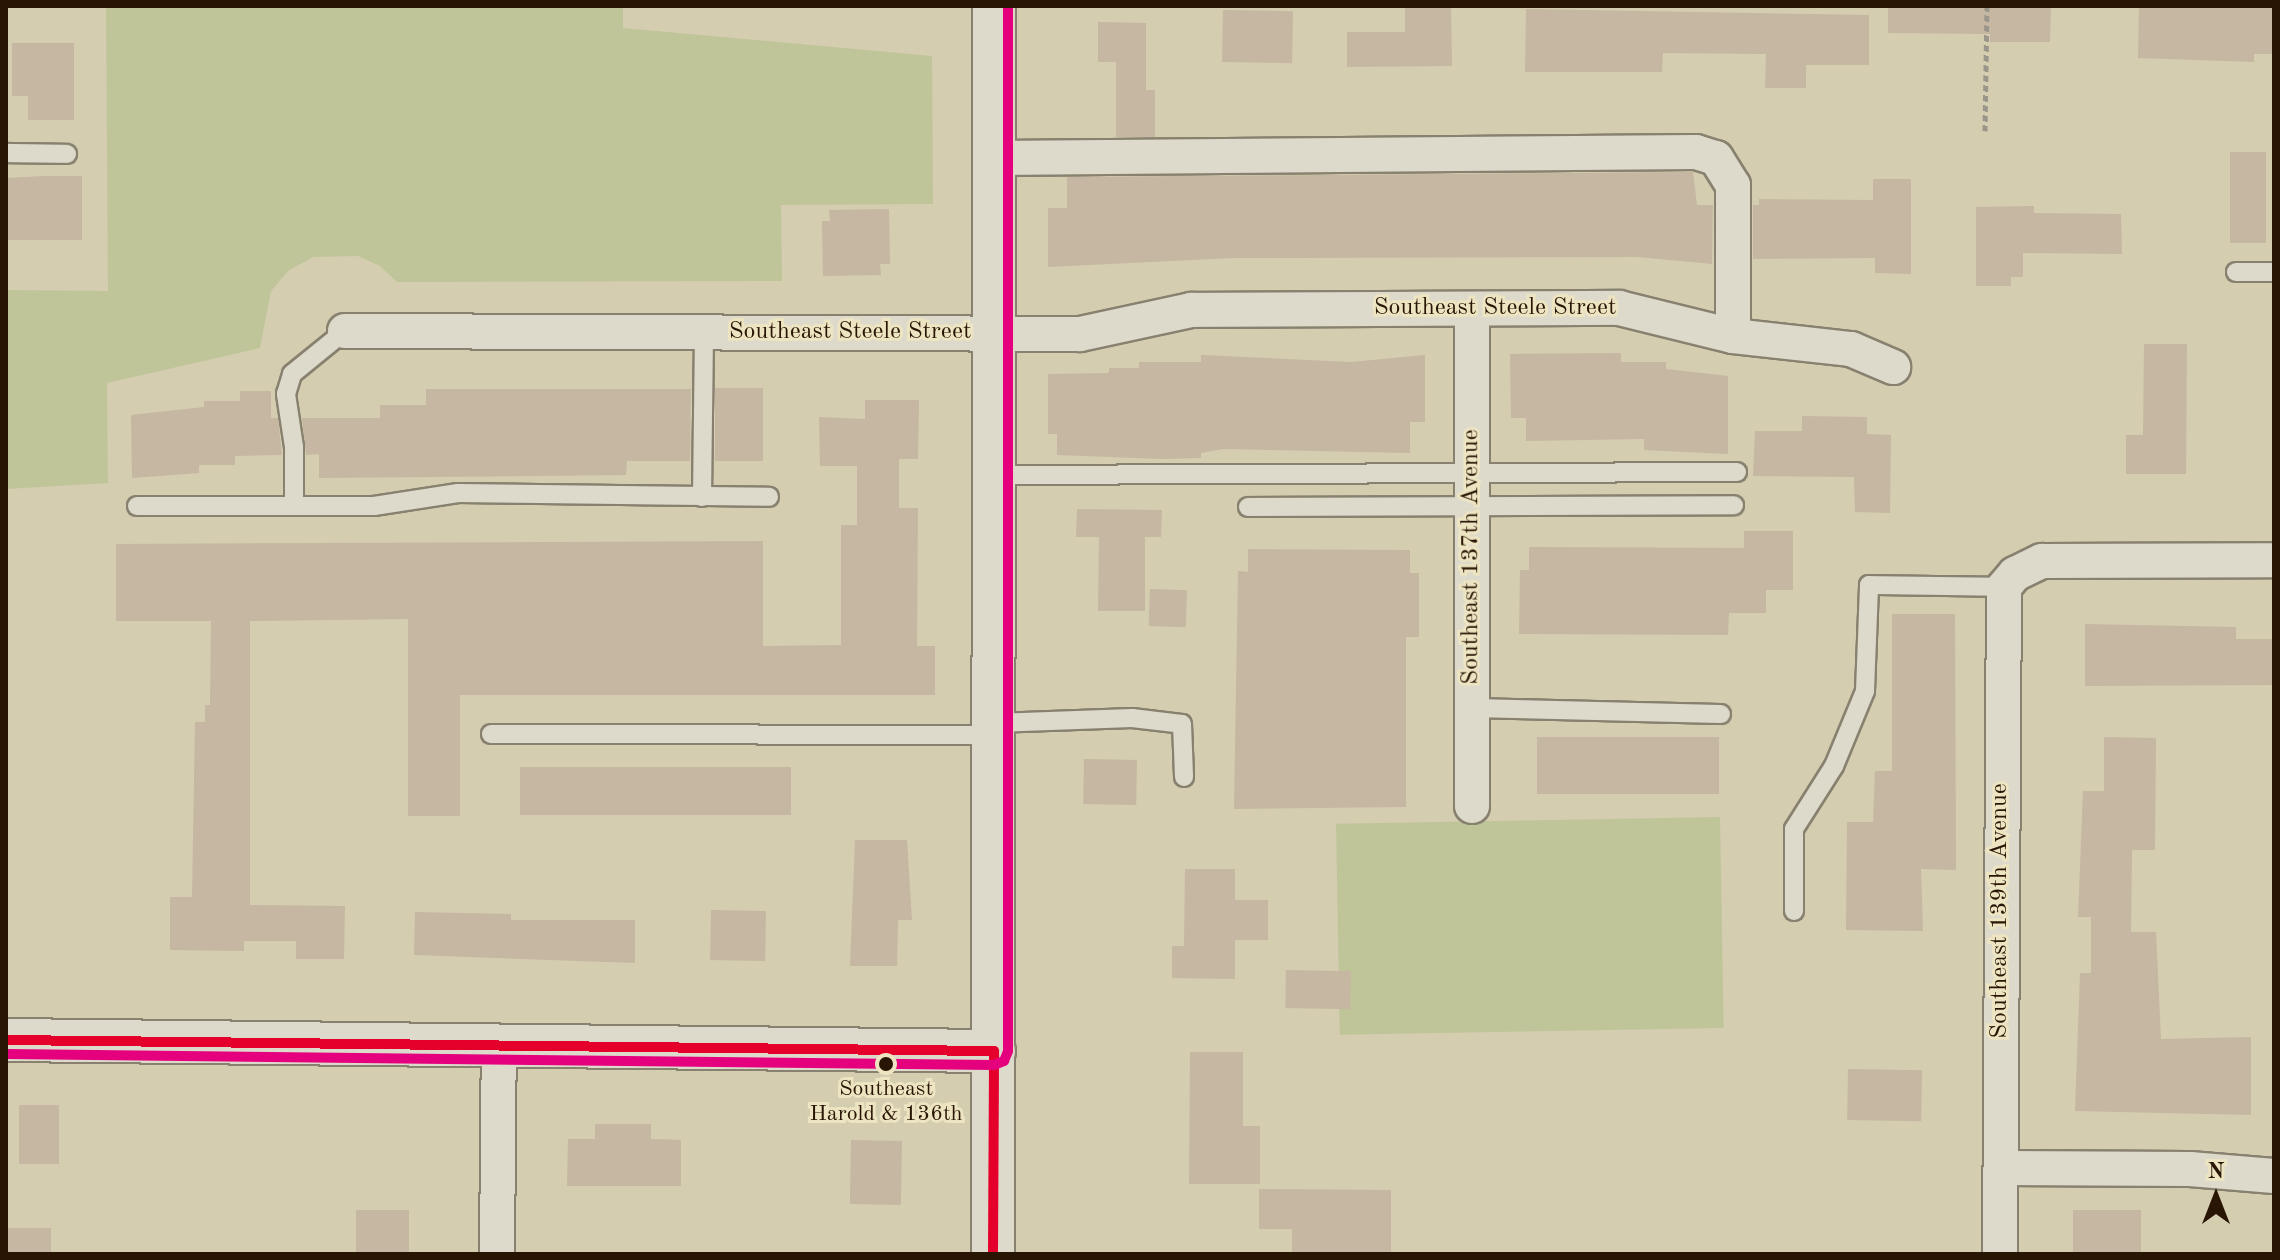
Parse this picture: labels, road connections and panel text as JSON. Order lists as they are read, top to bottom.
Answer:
{
  "streets": {
    "street": ["Southeast Steele Street", "Southeast 137th Avenue", "Southeast 139th Avenue"]
  },
  "crossings": [
    ["Southeast Steele Street", "Southeast 137th Avenue"]
  ],
  "places": ["Southeast Harold & 136th"],
  "north": "top"
}
